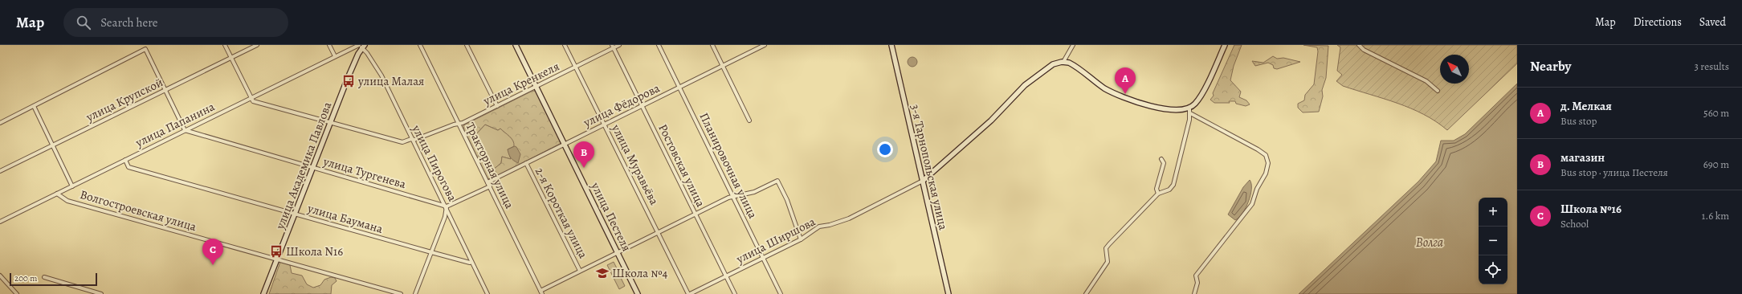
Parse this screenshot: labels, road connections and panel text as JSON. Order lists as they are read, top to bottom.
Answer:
{
  "streets": {
    "street": [
      "улица Кренкеля",
      "улица Крупской",
      "улица Фёдорова",
      "улица Папанина",
      "улица Пирогова",
      "улица Муравьёва",
      "улица Академика Павлова",
      "Тракторная улица",
      "Ростовская улица",
      "Планировочная улица",
      "3-я Тарнопольская улица",
      "улица Тургенева",
      "Волгостроевская улица",
      "2-я Короткая улица",
      "улица Пестеля",
      "улица Баумана",
      "улица Ширшова"
    ]
  },
  "crossings": [
    ["улица Кренкеля", "улица Папанина"],
    ["улица Кренкеля", "улица Пирогова"],
    ["улица Кренкеля", "улица Муравьёва"],
    ["улица Кренкеля", "улица Академика Павлова"],
    ["улица Кренкеля", "Тракторная улица"],
    ["улица Кренкеля", "Ростовская улица"],
    ["улица Кренкеля", "улица Пестеля"],
    ["улица Фёдорова", "улица Муравьёва"],
    ["улица Фёдорова", "Тракторная улица"],
    ["улица Фёдорова", "Ростовская улица"],
    ["улица Фёдорова", "Планировочная улица"],
    ["улица Фёдорова", "2-я Короткая улица"],
    ["улица Фёдорова", "улица Пестеля"],
    ["улица Папанина", "улица Пирогова"],
    ["улица Папанина", "улица Академика Павлова"],
    ["улица Папанина", "улица Тургенева"],
    ["улица Папанина", "Волгостроевская улица"],
    ["улица Папанина", "улица Баумана"],
    ["улица Пирогова", "улица Академика Павлова"],
    ["улица Пирогова", "улица Тургенева"],
    ["улица Пирогова", "улица Баумана"],
    ["улица Муравьёва", "улица Ширшова"],
    ["улица Академика Павлова", "улица Тургенева"],
    ["улица Академика Павлова", "Волгостроевская улица"],
    ["улица Академика Павлова", "улица Баумана"],
    ["Ростовская улица", "улица Ширшова"],
    ["Планировочная улица", "улица Ширшова"],
    ["3-я Тарнопольская улица", "улица Ширшова"]
  ],
  "water": ["Волга"],
  "places": {
    "bus stop": ["улица Малая", "Школа N16"],
    "school or university": ["Школа №4"]
  },
  "scale_bar": "200 m",
  "north": "top left",
  "page": {
    "header": "Map",
    "search": "Search here",
    "nav": ["Map", "Directions", "Saved"],
    "heading": ["Nearby", "3 results"],
    "pins": ["A", "B", "C"],
    "list": [
      {
        "mark": "A",
        "name": "д. Мелкая",
        "note": "Bus stop",
        "value": "560 m"
      },
      {
        "mark": "B",
        "name": "магазин",
        "note": "Bus stop · улица Пестеля",
        "value": "690 m"
      },
      {
        "mark": "C",
        "name": "Школа №16",
        "note": "School",
        "value": "1.6 km"
      }
    ],
    "map_buttons": ["+", "−"],
    "scale": "200 m"
  }
}
